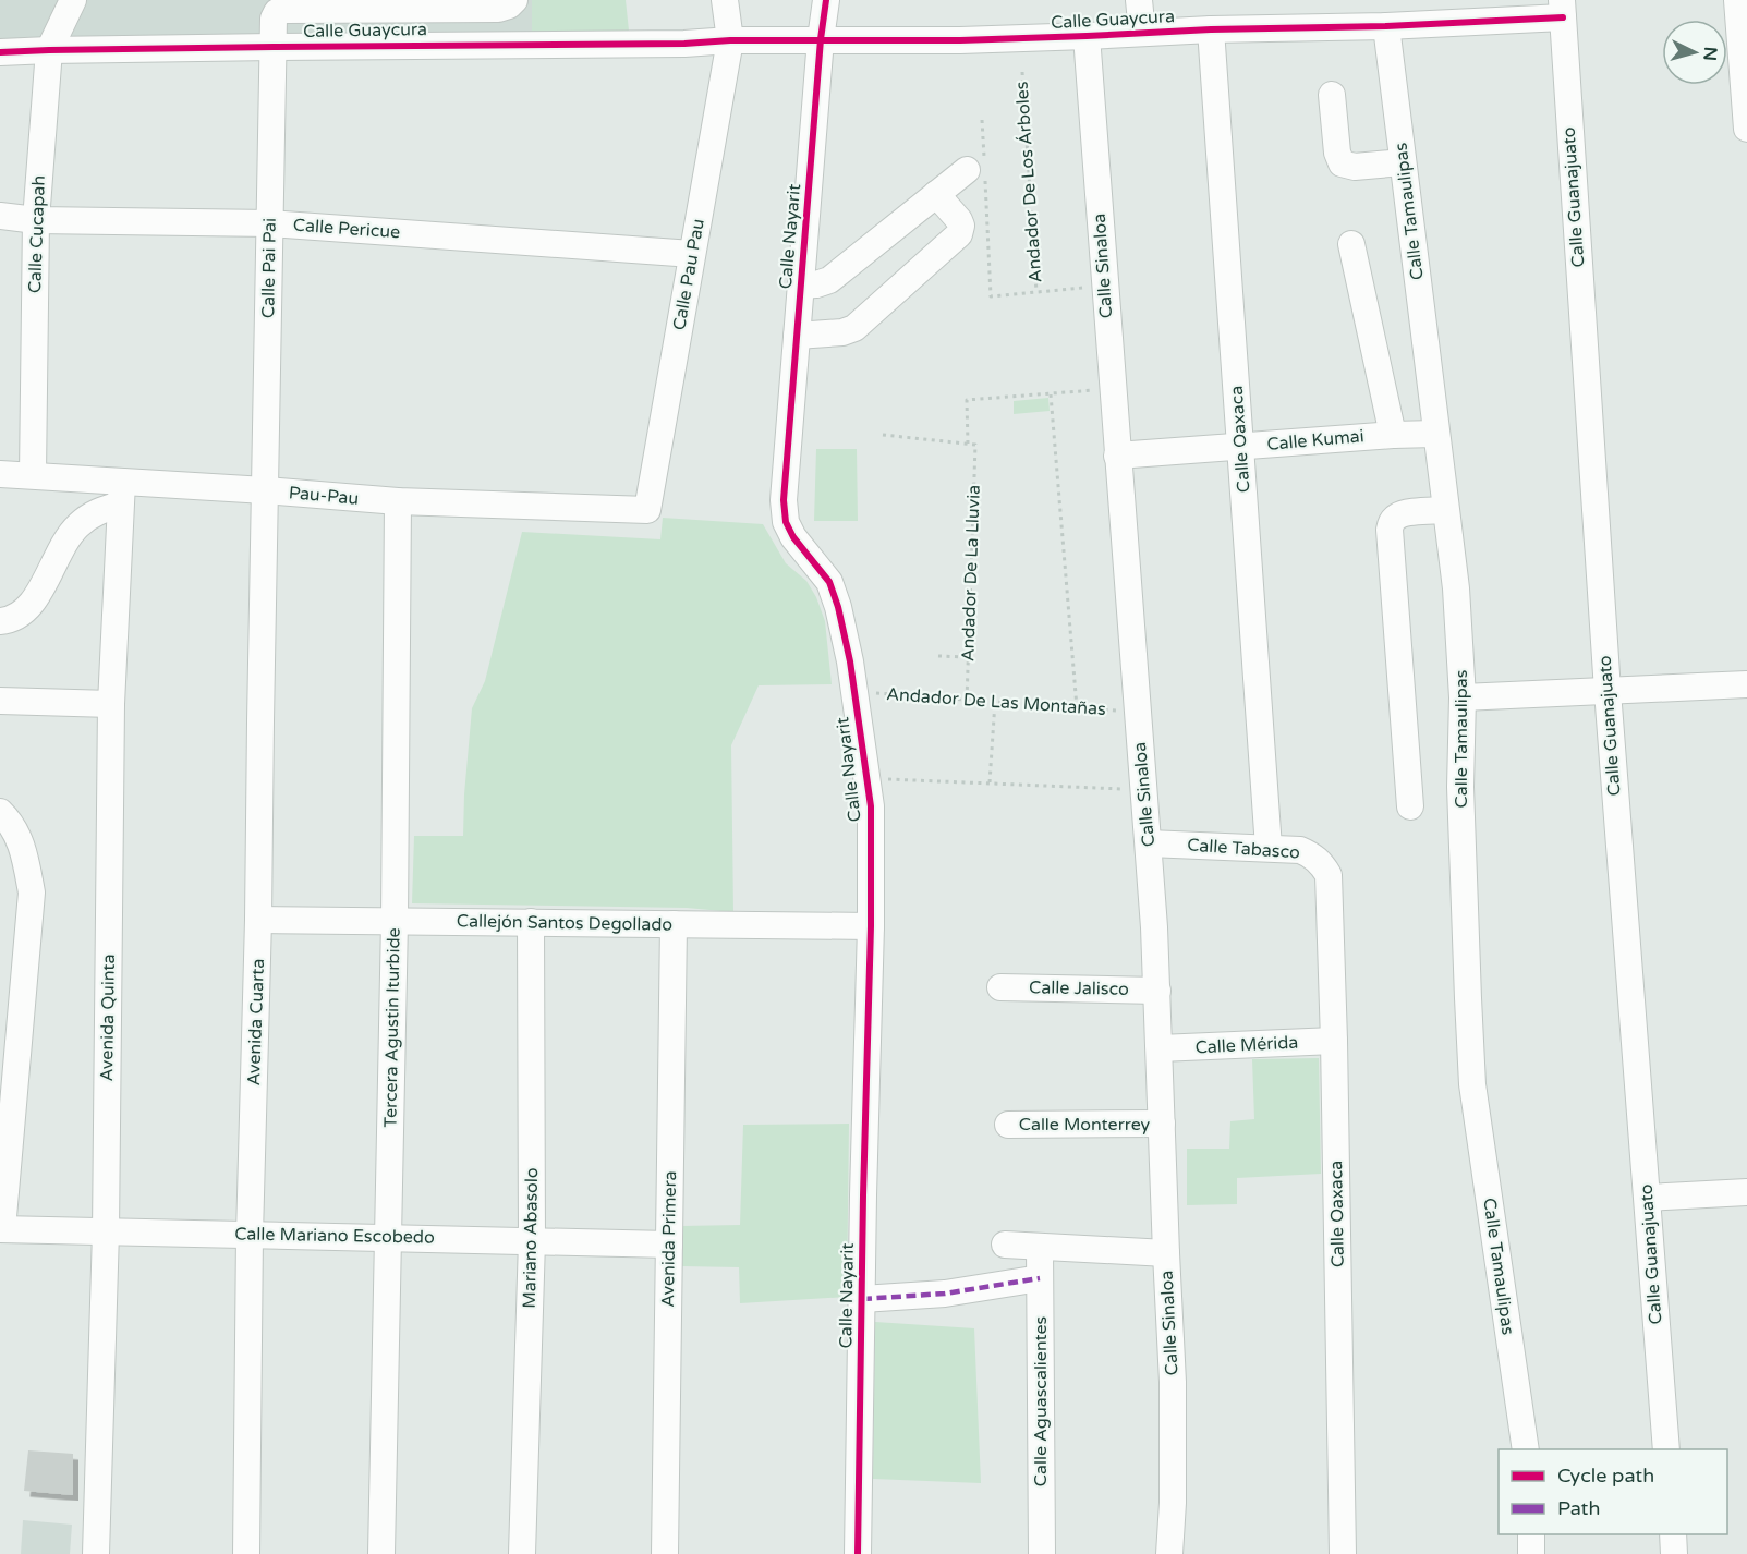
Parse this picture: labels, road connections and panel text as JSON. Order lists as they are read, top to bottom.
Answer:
{
  "streets": {
    "street": [
      "Calle Guaycura",
      "Calle Guanajuato",
      "Calle Tamaulipas",
      "Calle Pericue",
      "Calle Cucapah",
      "Calle Nayarit",
      "Calle Sinaloa",
      "Calle Pai Pai",
      "Calle Pau Pau",
      "Calle Oaxaca",
      "Calle Kumai",
      "Pau-Pau",
      "Calle Tabasco",
      "Callejón Santos Degollado",
      "Calle Jalisco",
      "Avenida Quinta",
      "Avenida Cuarta",
      "Tercera Agustin Iturbide",
      "Calle Mérida",
      "Calle Monterrey",
      "Calle Mariano Escobedo",
      "Mariano Abasolo",
      "Avenida Primera",
      "Calle Aguascalientes"
    ],
    "path": ["Andador De Los Árboles", "Andador De La Lluvia", "Andador De Las Montañas"]
  },
  "crossings": [
    ["Calle Guaycura", "Calle Guanajuato"],
    ["Calle Guaycura", "Calle Tamaulipas"],
    ["Calle Guaycura", "Calle Cucapah"],
    ["Calle Guaycura", "Calle Nayarit"],
    ["Calle Guaycura", "Calle Sinaloa"],
    ["Calle Guaycura", "Calle Pai Pai"],
    ["Calle Guaycura", "Calle Pau Pau"],
    ["Calle Guaycura", "Calle Oaxaca"],
    ["Calle Tamaulipas", "Calle Kumai"],
    ["Calle Pericue", "Calle Cucapah"],
    ["Calle Pericue", "Calle Pai Pai"],
    ["Calle Pericue", "Calle Pau Pau"],
    ["Calle Cucapah", "Pau-Pau"],
    ["Calle Nayarit", "Andador De Las Montañas"],
    ["Calle Nayarit", "Callejón Santos Degollado"],
    ["Calle Sinaloa", "Calle Kumai"],
    ["Calle Sinaloa", "Andador De Las Montañas"],
    ["Calle Sinaloa", "Calle Tabasco"],
    ["Calle Sinaloa", "Calle Jalisco"],
    ["Calle Sinaloa", "Calle Mérida"],
    ["Calle Sinaloa", "Calle Monterrey"],
    ["Calle Pai Pai", "Pau-Pau"],
    ["Calle Pai Pai", "Avenida Cuarta"],
    ["Calle Pau Pau", "Pau-Pau"],
    ["Calle Oaxaca", "Calle Kumai"],
    ["Calle Oaxaca", "Calle Tabasco"],
    ["Calle Oaxaca", "Calle Mérida"],
    ["Pau-Pau", "Avenida Quinta"],
    ["Pau-Pau", "Avenida Cuarta"],
    ["Pau-Pau", "Tercera Agustin Iturbide"],
    ["Andador De La Lluvia", "Andador De Las Montañas"],
    ["Callejón Santos Degollado", "Avenida Cuarta"],
    ["Callejón Santos Degollado", "Tercera Agustin Iturbide"],
    ["Callejón Santos Degollado", "Mariano Abasolo"],
    ["Callejón Santos Degollado", "Avenida Primera"],
    ["Avenida Quinta", "Calle Mariano Escobedo"],
    ["Avenida Cuarta", "Calle Mariano Escobedo"],
    ["Tercera Agustin Iturbide", "Calle Mariano Escobedo"],
    ["Calle Mariano Escobedo", "Mariano Abasolo"],
    ["Calle Mariano Escobedo", "Avenida Primera"]
  ],
  "legend": ["Cycle path", "Path"],
  "north": "right"
}
